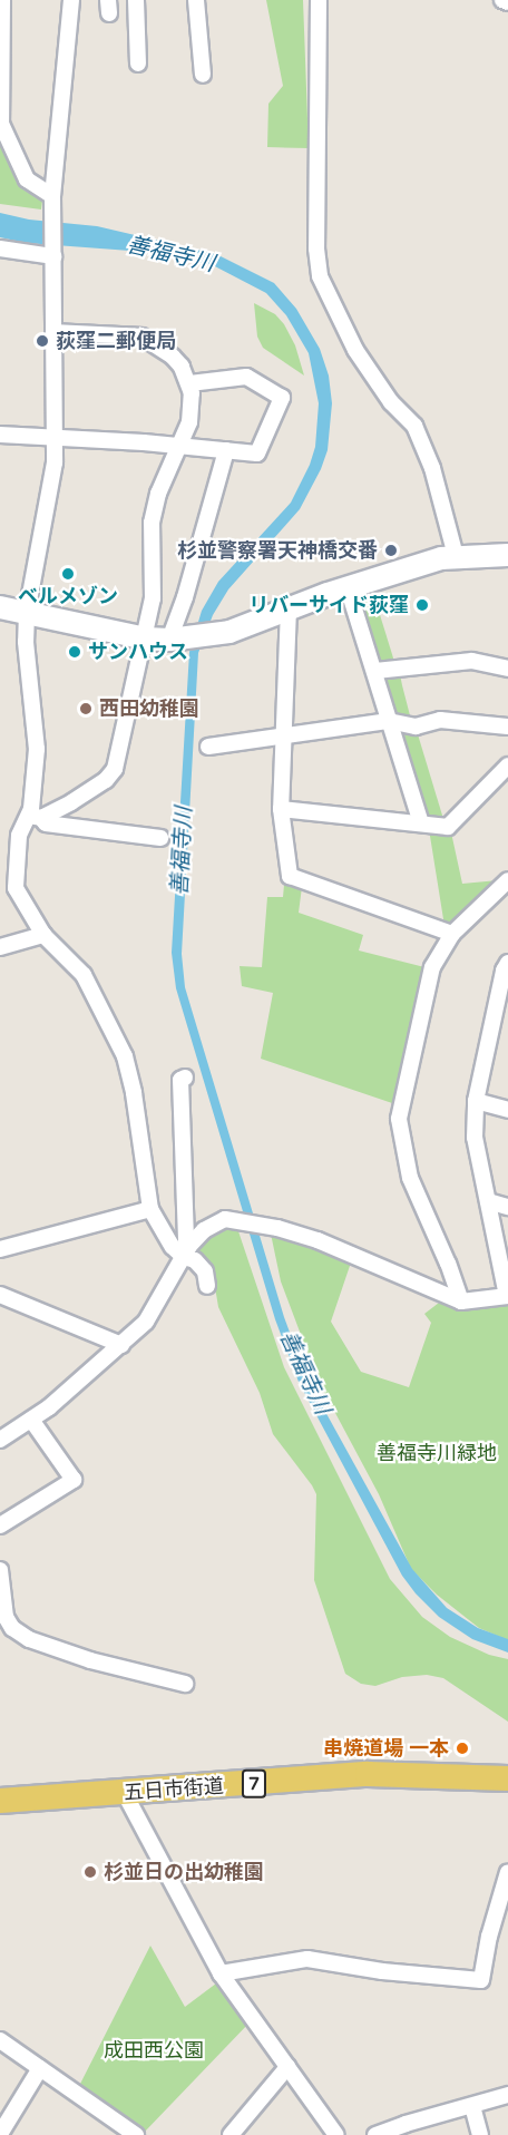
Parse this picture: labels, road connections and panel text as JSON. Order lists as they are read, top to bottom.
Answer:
{
  "streets": {
    "main road": ["7", "五日市街道"]
  },
  "water": ["善福寺川"],
  "parks": ["善福寺川緑地", "成田西公園"],
  "places": [
    "荻窪二郵便局",
    "杉並警察署天神橋交番",
    "ベルメゾン",
    "リバーサイド荻窪",
    "サンハウス",
    "西田幼稚園",
    "串焼道場 一本",
    "杉並日の出幼稚園"
  ]
}
